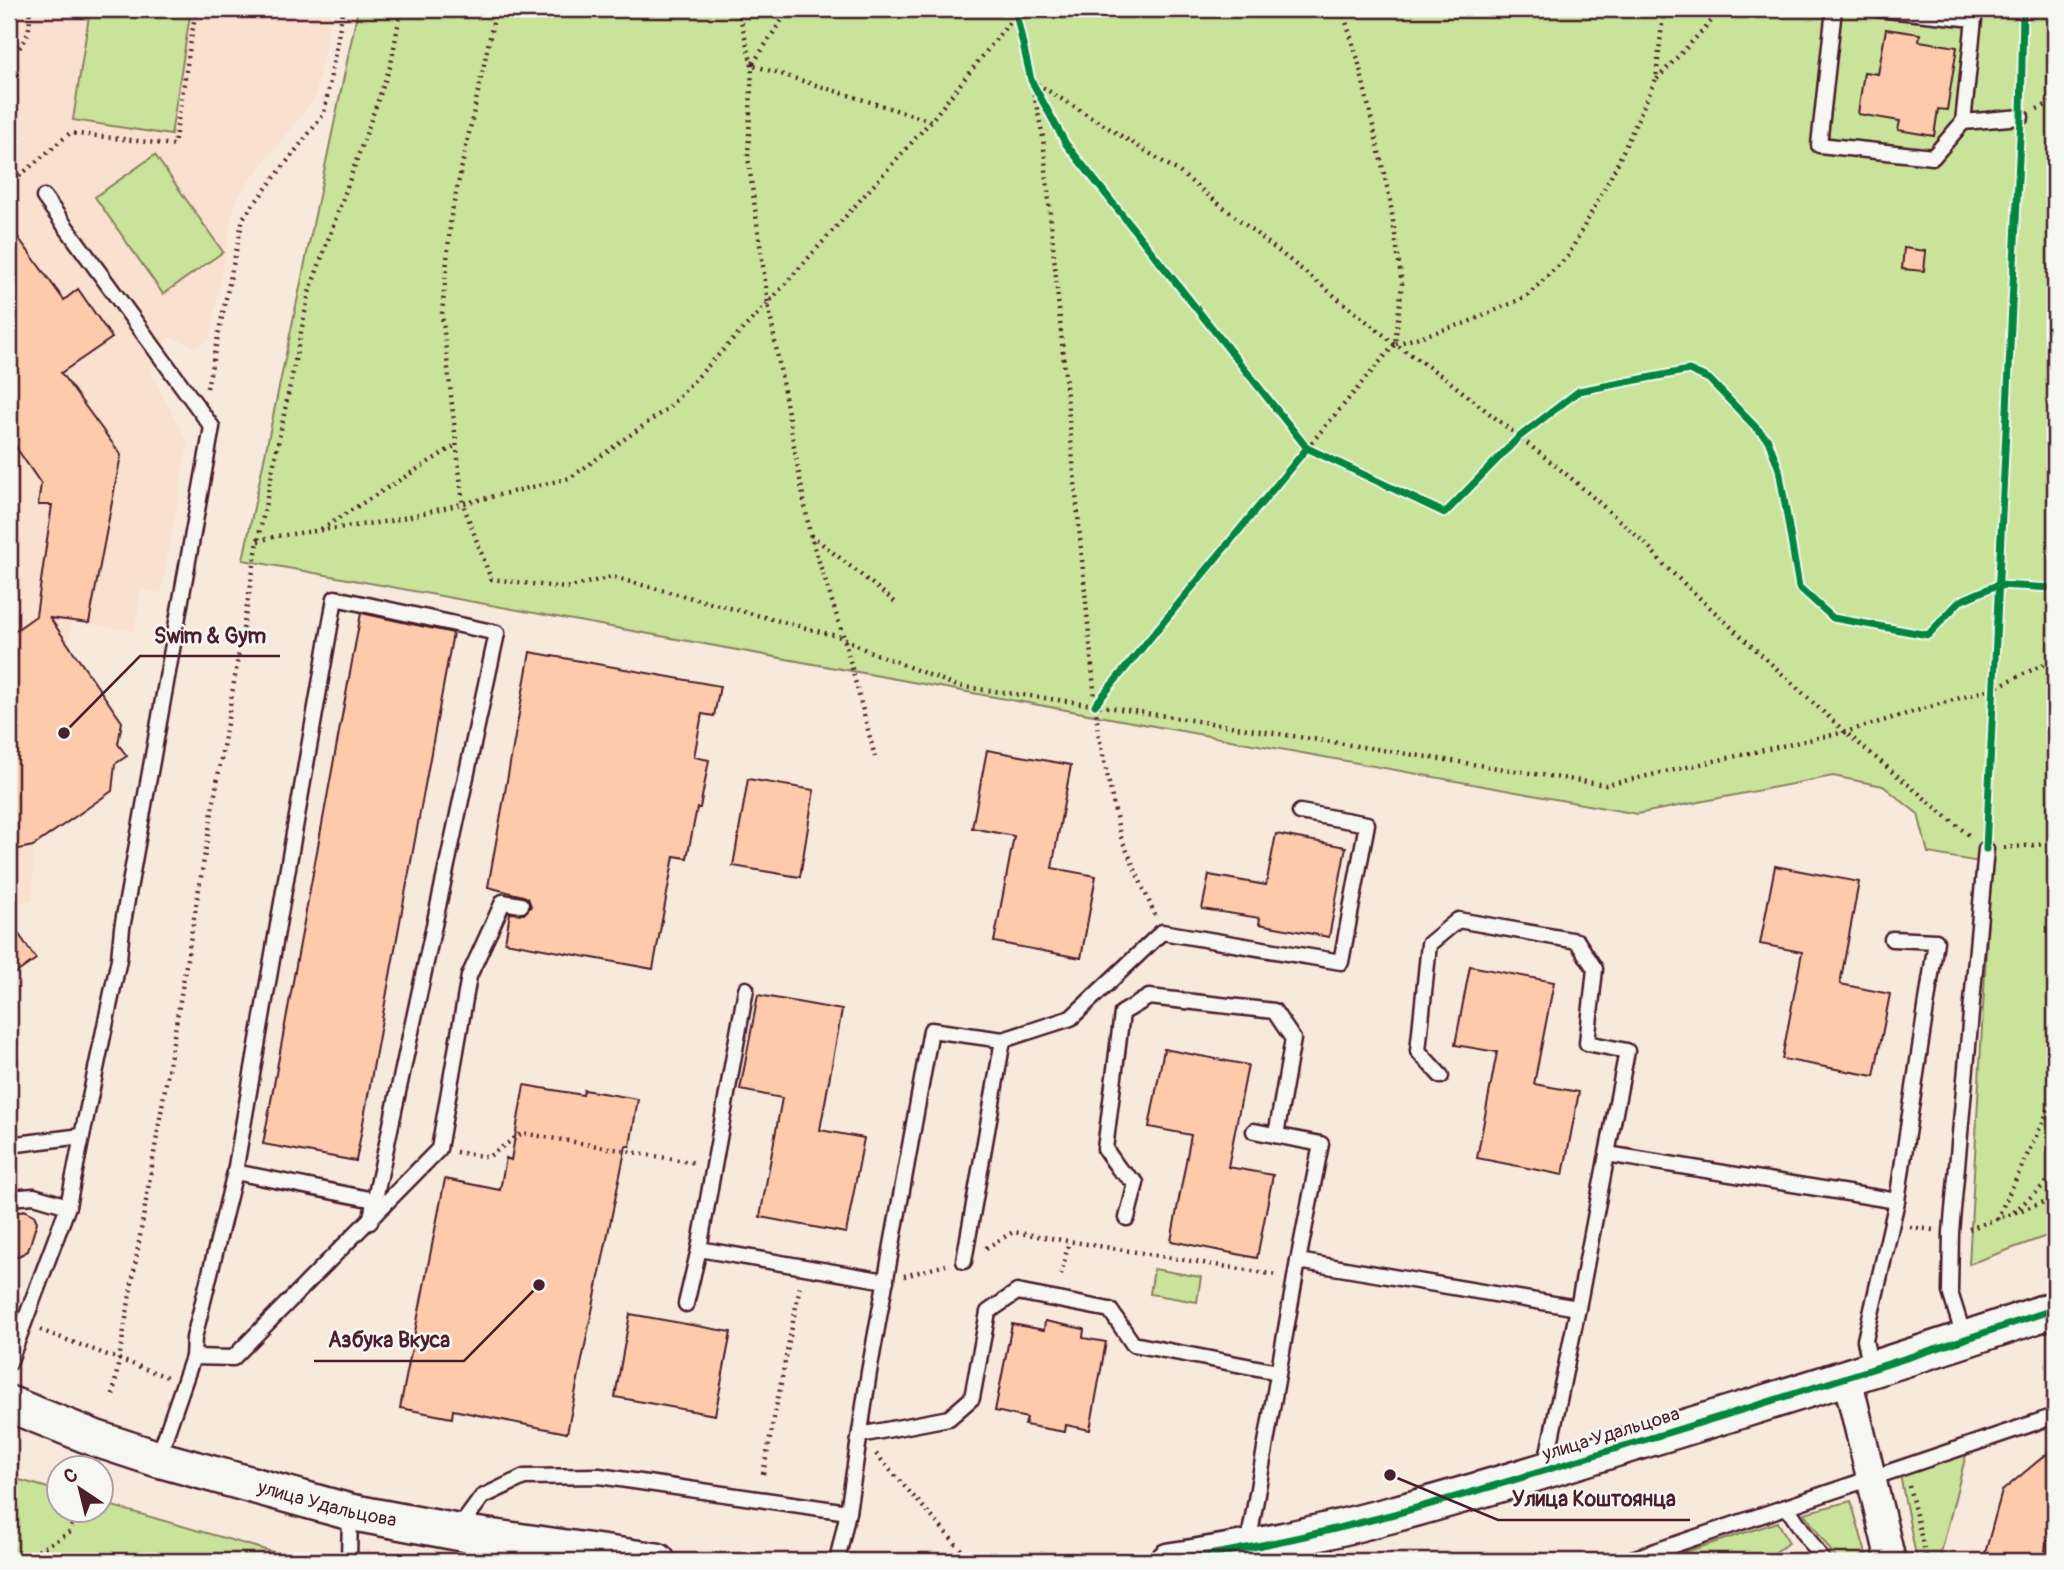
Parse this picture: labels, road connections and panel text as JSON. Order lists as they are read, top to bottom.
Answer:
{
  "streets": {
    "street": ["улица Удальцова"]
  },
  "places": ["Swim & Gym", "Азбука Вкуса", "Улица Коштоянца"],
  "north": "top left"
}
